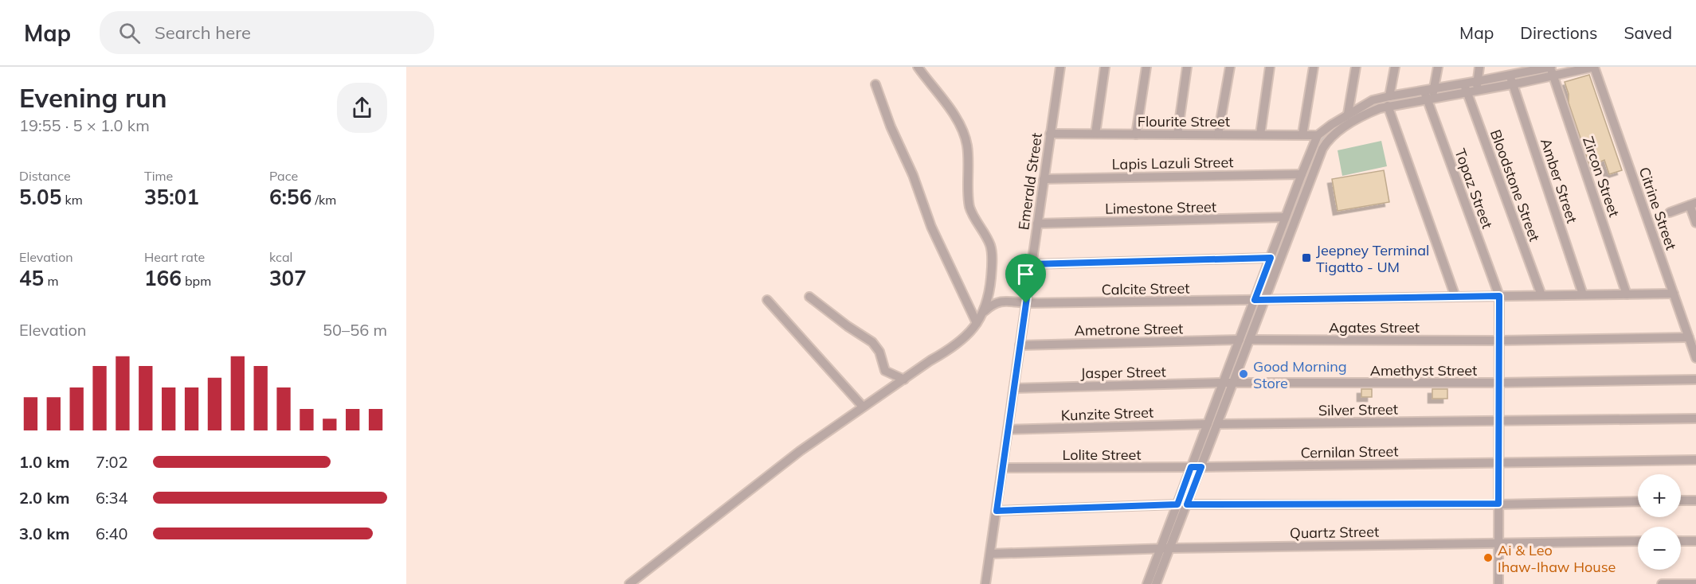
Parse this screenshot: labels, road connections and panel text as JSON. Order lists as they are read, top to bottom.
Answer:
{
  "streets": {
    "street": [
      "Flourite Street",
      "Lapis Lazuli Street",
      "Zircon Street",
      "Amber Street",
      "Emerald Street",
      "Bloodstone Street",
      "Topaz Street",
      "Limestone Street",
      "Citrine Street",
      "Calcite Street",
      "Agates Street",
      "Ametrone Street",
      "Amethyst Street",
      "Jasper Street",
      "Silver Street",
      "Kunzite Street",
      "Cernilan Street",
      "Lolite Street",
      "Quartz Street"
    ]
  },
  "crossings": [
    ["Flourite Street", "Emerald Street"],
    ["Lapis Lazuli Street", "Emerald Street"],
    ["Zircon Street", "Calcite Street"],
    ["Amber Street", "Calcite Street"],
    ["Emerald Street", "Limestone Street"],
    ["Emerald Street", "Calcite Street"],
    ["Emerald Street", "Ametrone Street"],
    ["Emerald Street", "Jasper Street"],
    ["Emerald Street", "Kunzite Street"],
    ["Emerald Street", "Lolite Street"],
    ["Emerald Street", "Quartz Street"],
    ["Bloodstone Street", "Calcite Street"],
    ["Topaz Street", "Calcite Street"],
    ["Citrine Street", "Calcite Street"],
    ["Citrine Street", "Agates Street"],
    ["Amethyst Street", "Jasper Street"],
    ["Cernilan Street", "Lolite Street"]
  ],
  "places": {
    "transit": ["Jeepney Terminal Tigatto - UM"],
    "other": ["Good Morning Store", "Ai & Leo Ihaw-Ihaw House"]
  },
  "page": {
    "header": "Map",
    "search": "Search here",
    "nav": ["Map", "Directions", "Saved"],
    "heading": ["Evening run", "19:55 · 5 × 1.0 km"],
    "stats": [
      ["Distance", "5.05 km"],
      ["Time", "35:01"],
      ["Pace", "6:56 /km"],
      ["Elevation", "45 m"],
      ["Heart rate", "166 bpm"],
      ["kcal", "307"]
    ],
    "chart": ["Elevation", "50–56 m"],
    "list": [
      {
        "name": "1.0 km",
        "note": "7:02"
      },
      {
        "name": "2.0 km",
        "note": "6:34"
      },
      {
        "name": "3.0 km",
        "note": "6:40"
      }
    ],
    "map_buttons": ["+", "−"]
  }
}
